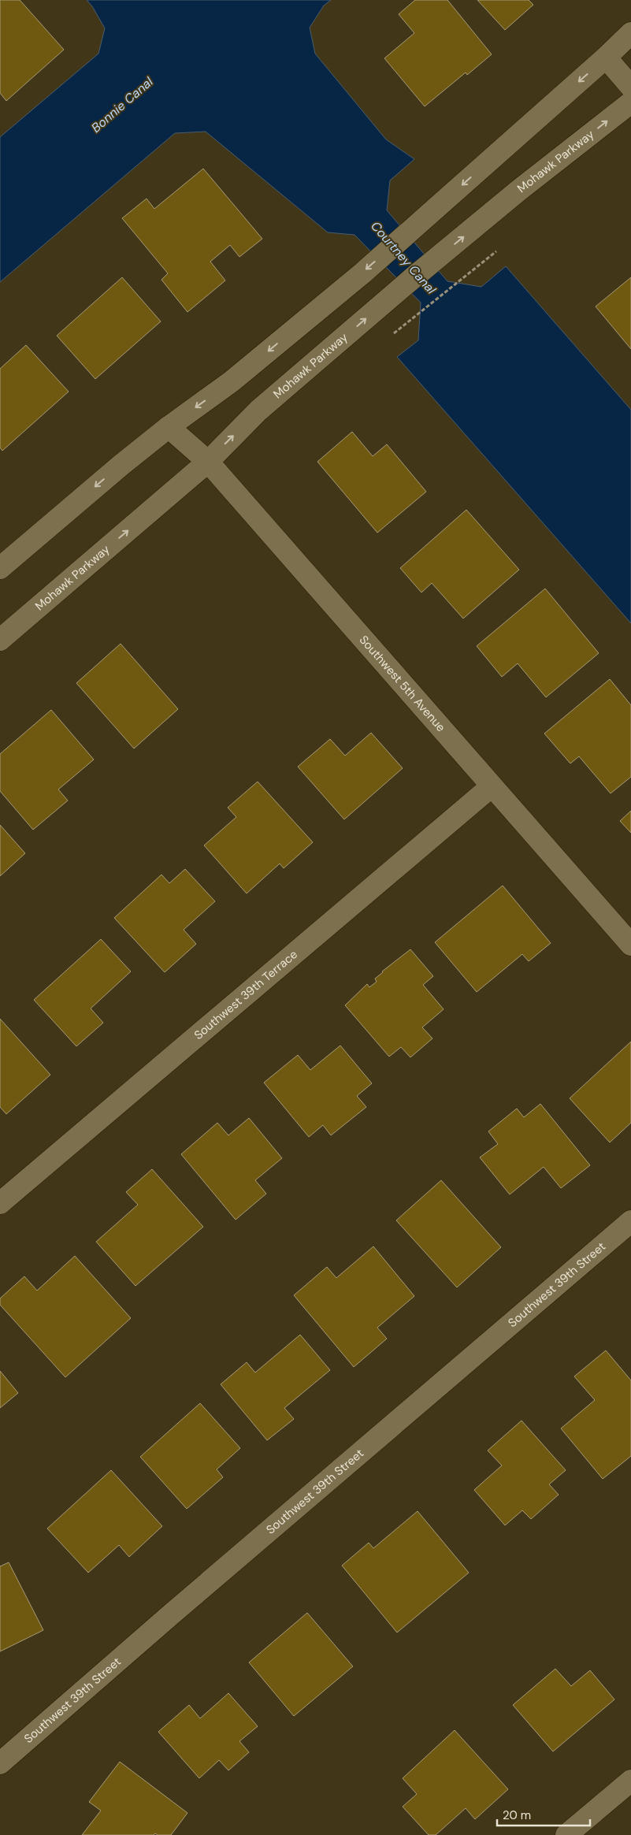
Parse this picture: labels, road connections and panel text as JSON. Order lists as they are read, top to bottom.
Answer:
{
  "streets": {
    "street": [
      "Mohawk Parkway",
      "Southwest 5th Avenue",
      "Southwest 39th Terrace",
      "Southwest 39th Street"
    ]
  },
  "crossings": [
    ["Mohawk Parkway", "Southwest 5th Avenue"],
    ["Southwest 5th Avenue", "Southwest 39th Terrace"]
  ],
  "water": ["Bonnie Canal", "Courtney Canal"],
  "scale_bar": "20 m"
}
